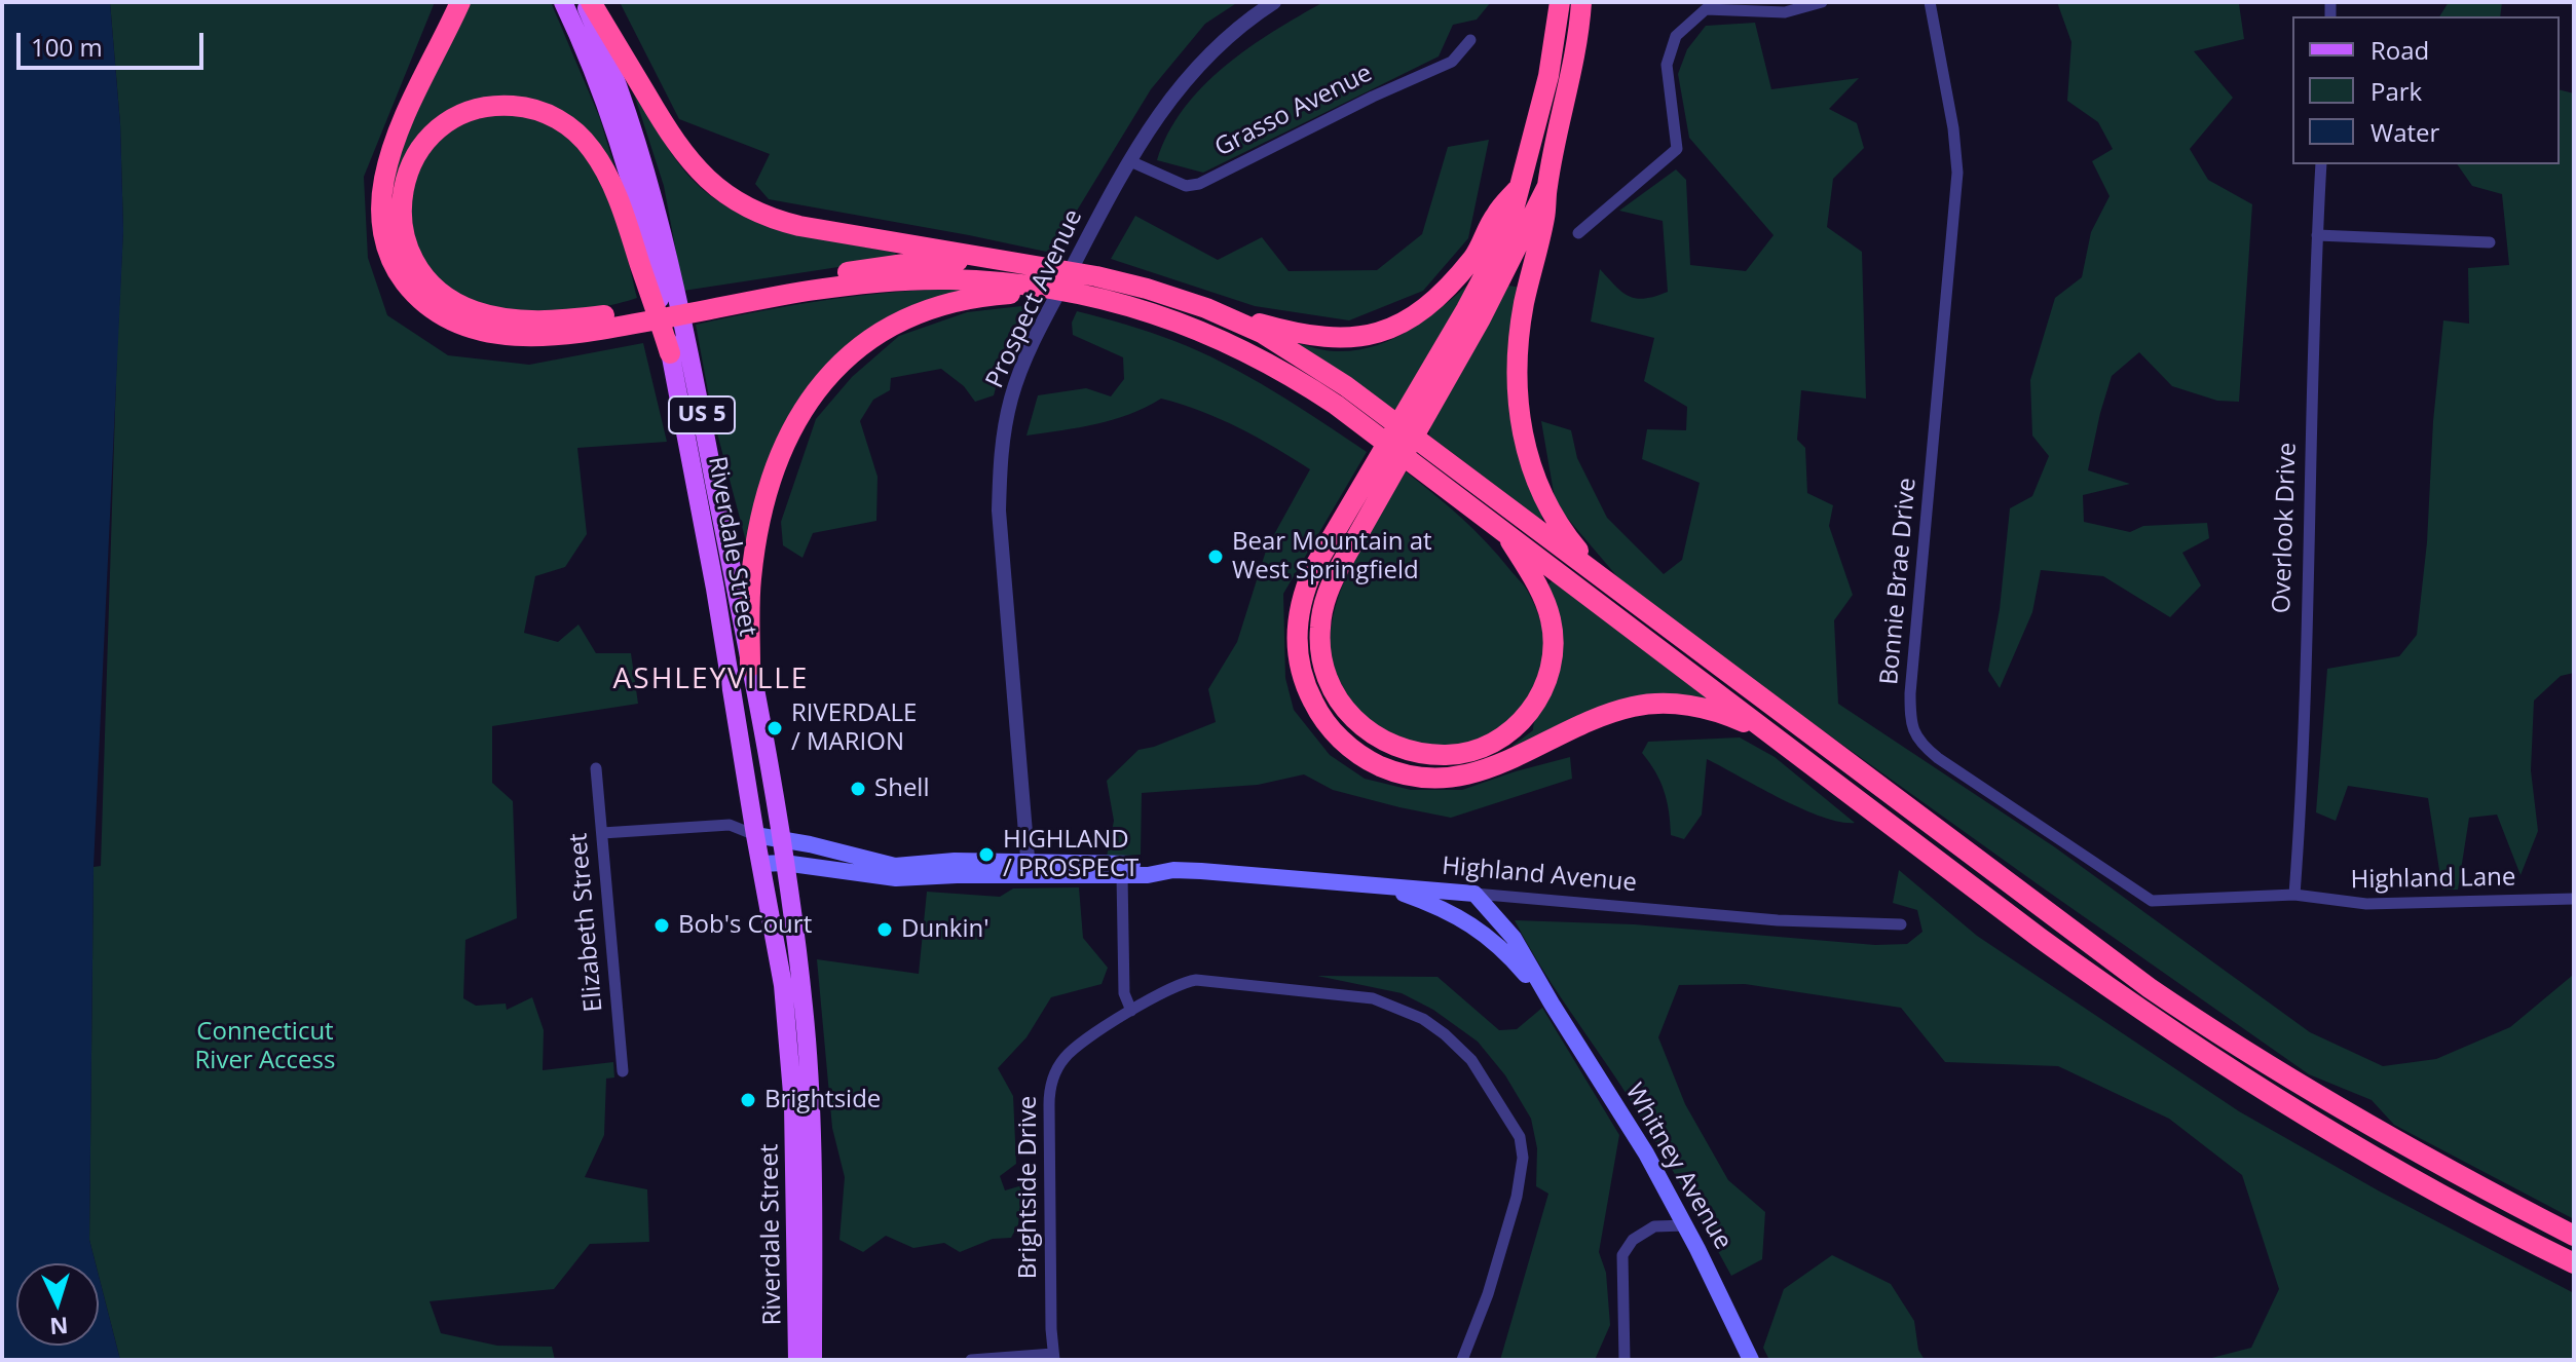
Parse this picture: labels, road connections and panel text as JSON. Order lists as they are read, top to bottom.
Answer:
{
  "streets": {
    "main road": [
      "US 5",
      "Riverdale Street",
      "Highland Avenue",
      "Whitney Avenue"
    ],
    "street": [
      "Grasso Avenue",
      "Prospect Avenue",
      "Overlook Drive",
      "Bonnie Brae Drive",
      "Highland Lane",
      "Elizabeth Street",
      "Brightside Drive"
    ]
  },
  "crossings": [
    ["Grasso Avenue", "Prospect Avenue"],
    ["Prospect Avenue", "Highland Avenue"],
    ["Overlook Drive", "Bonnie Brae Drive"],
    ["Overlook Drive", "Highland Lane"],
    ["Riverdale Street", "Highland Avenue"],
    ["Bonnie Brae Drive", "Highland Lane"],
    ["Highland Avenue", "Whitney Avenue"]
  ],
  "districts": ["ASHLEYVILLE"],
  "parks": ["Connecticut River Access"],
  "places": [
    "Bear Mountain at West Springfield",
    "RIVERDALE / MARION",
    "Shell",
    "HIGHLAND / PROSPECT",
    "Bob's Court",
    "Dunkin'",
    "Brightside"
  ],
  "legend": ["Road", "Park", "Water"],
  "scale_bar": "100 m",
  "north": "bottom"
}
